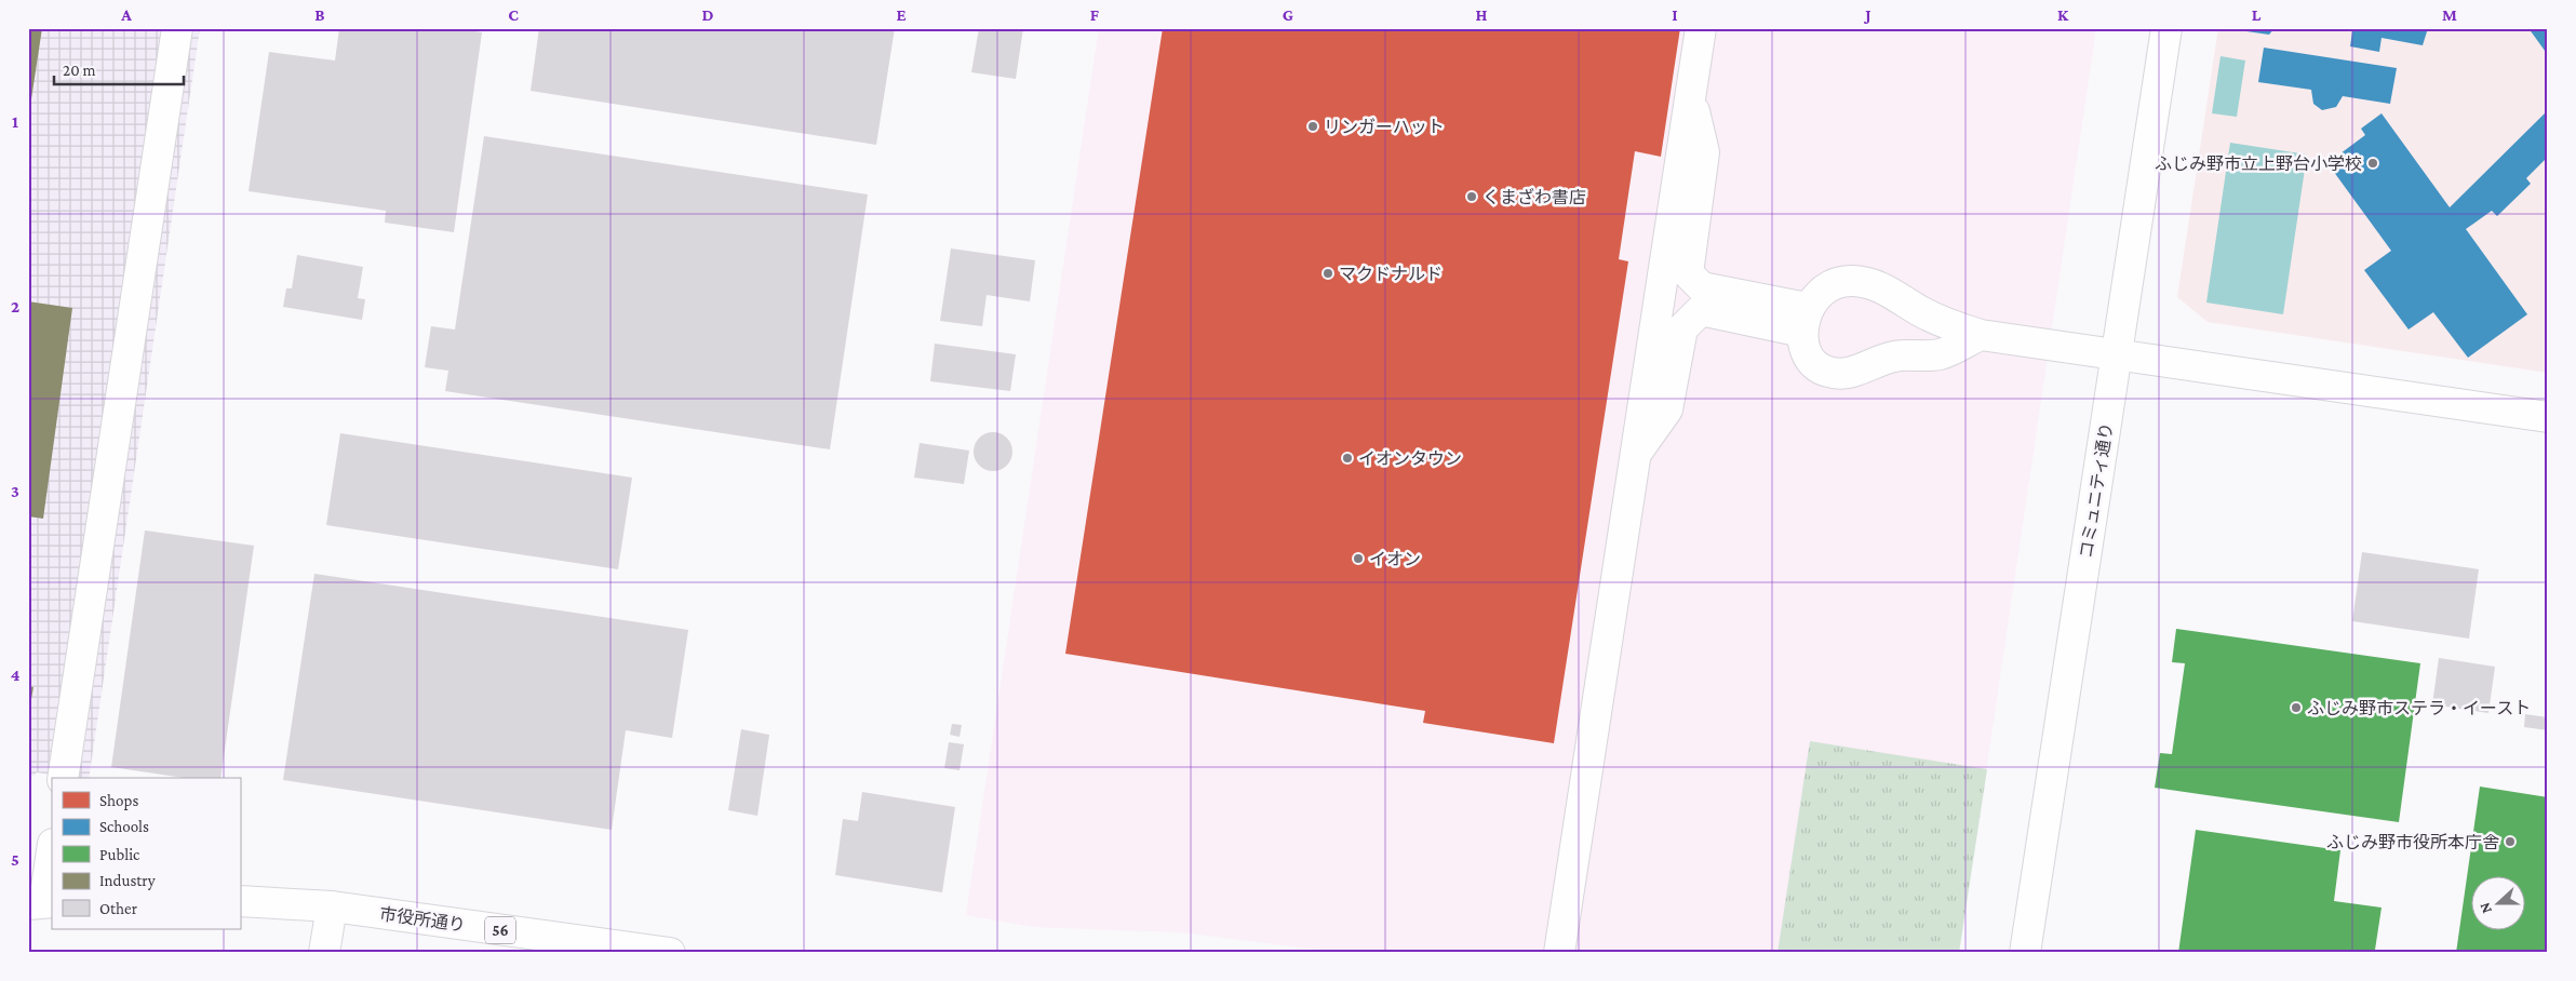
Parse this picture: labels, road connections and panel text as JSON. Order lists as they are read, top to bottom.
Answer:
{
  "streets": {
    "street": ["コミュニティ通り", "市役所通り", "56"]
  },
  "places": [
    "リンガーハット",
    "ふじみ野市立上野台小学校",
    "くまざわ書店",
    "マクドナルド",
    "イオンタウン",
    "イオン",
    "ふじみ野市ステラ・イースト",
    "ふじみ野市役所本庁舎"
  ],
  "legend": [
    "Shops",
    "Schools",
    "Public",
    "Industry",
    "Other"
  ],
  "scale_bar": "20 m",
  "north": "left",
  "grid": {
    "columns": [
      "A",
      "B",
      "C",
      "D",
      "E",
      "F",
      "G",
      "H",
      "I",
      "J",
      "K",
      "L",
      "M"
    ],
    "rows": [
      "1",
      "2",
      "3",
      "4",
      "5"
    ]
  }
}
